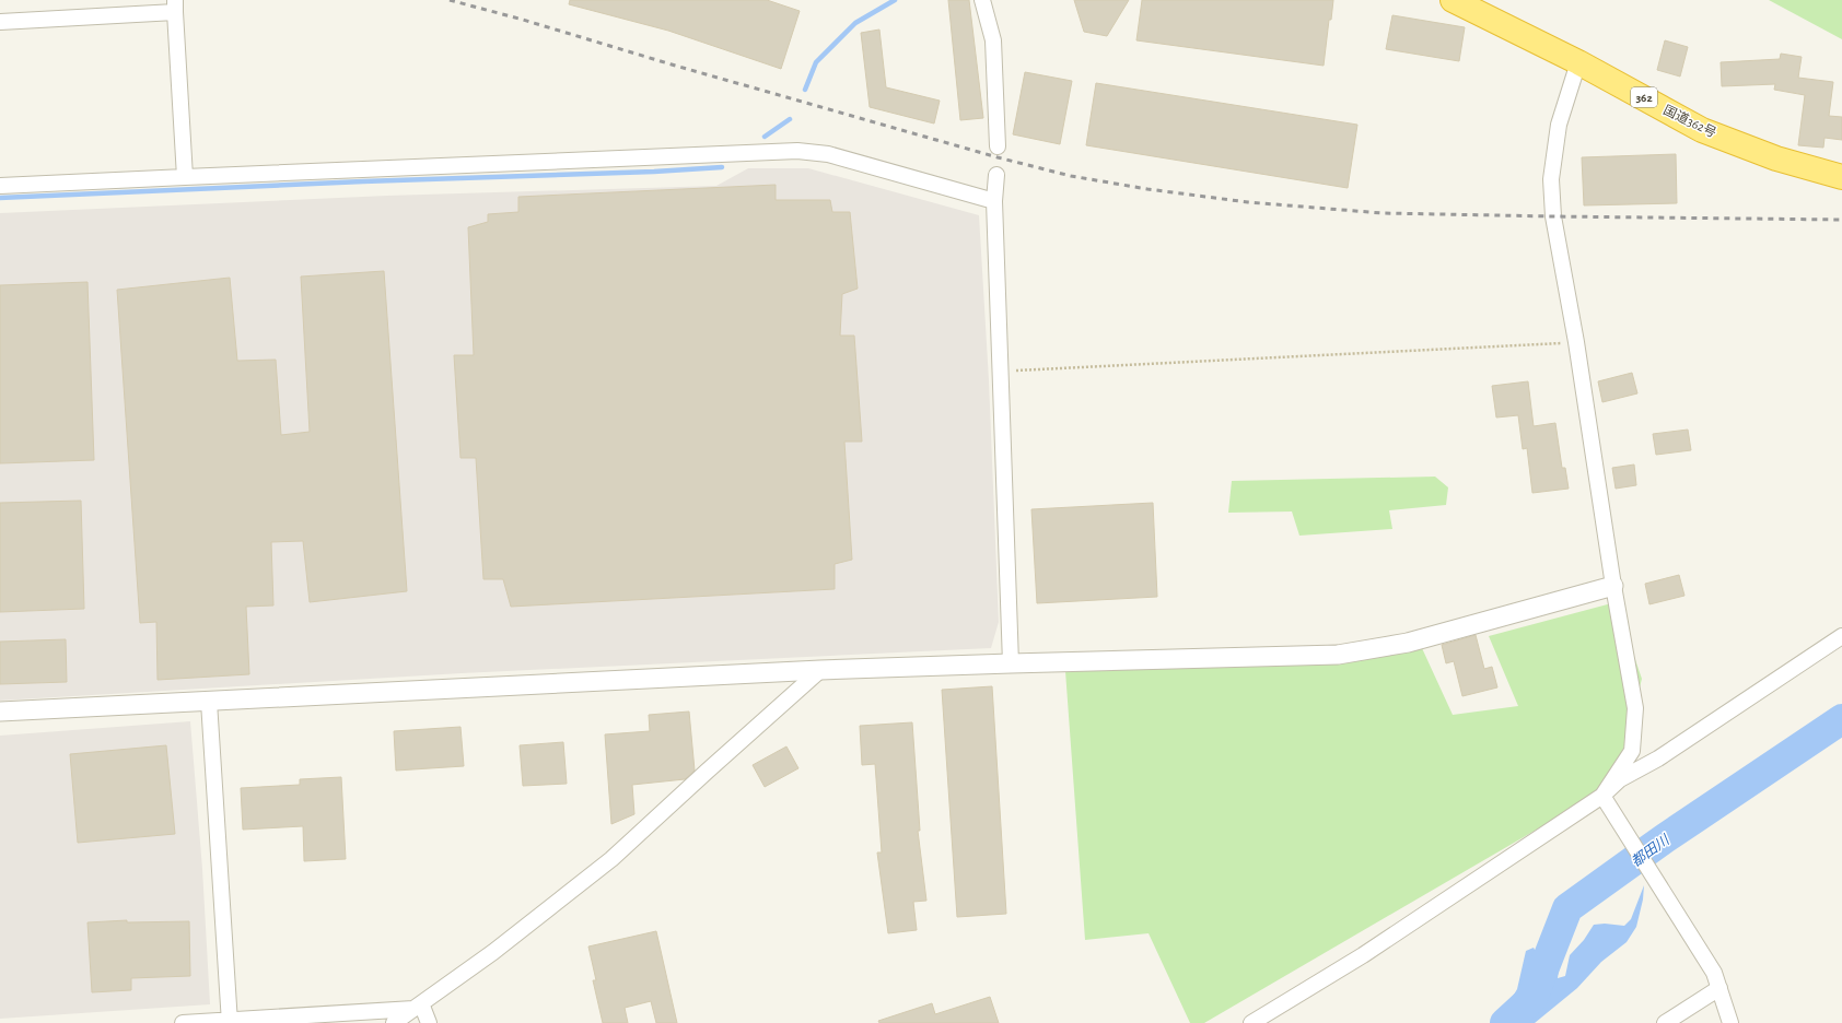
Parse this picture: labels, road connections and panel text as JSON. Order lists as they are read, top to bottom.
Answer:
{
  "streets": {
    "highway": ["362", "国道362号"]
  },
  "water": ["都田川"]
}
